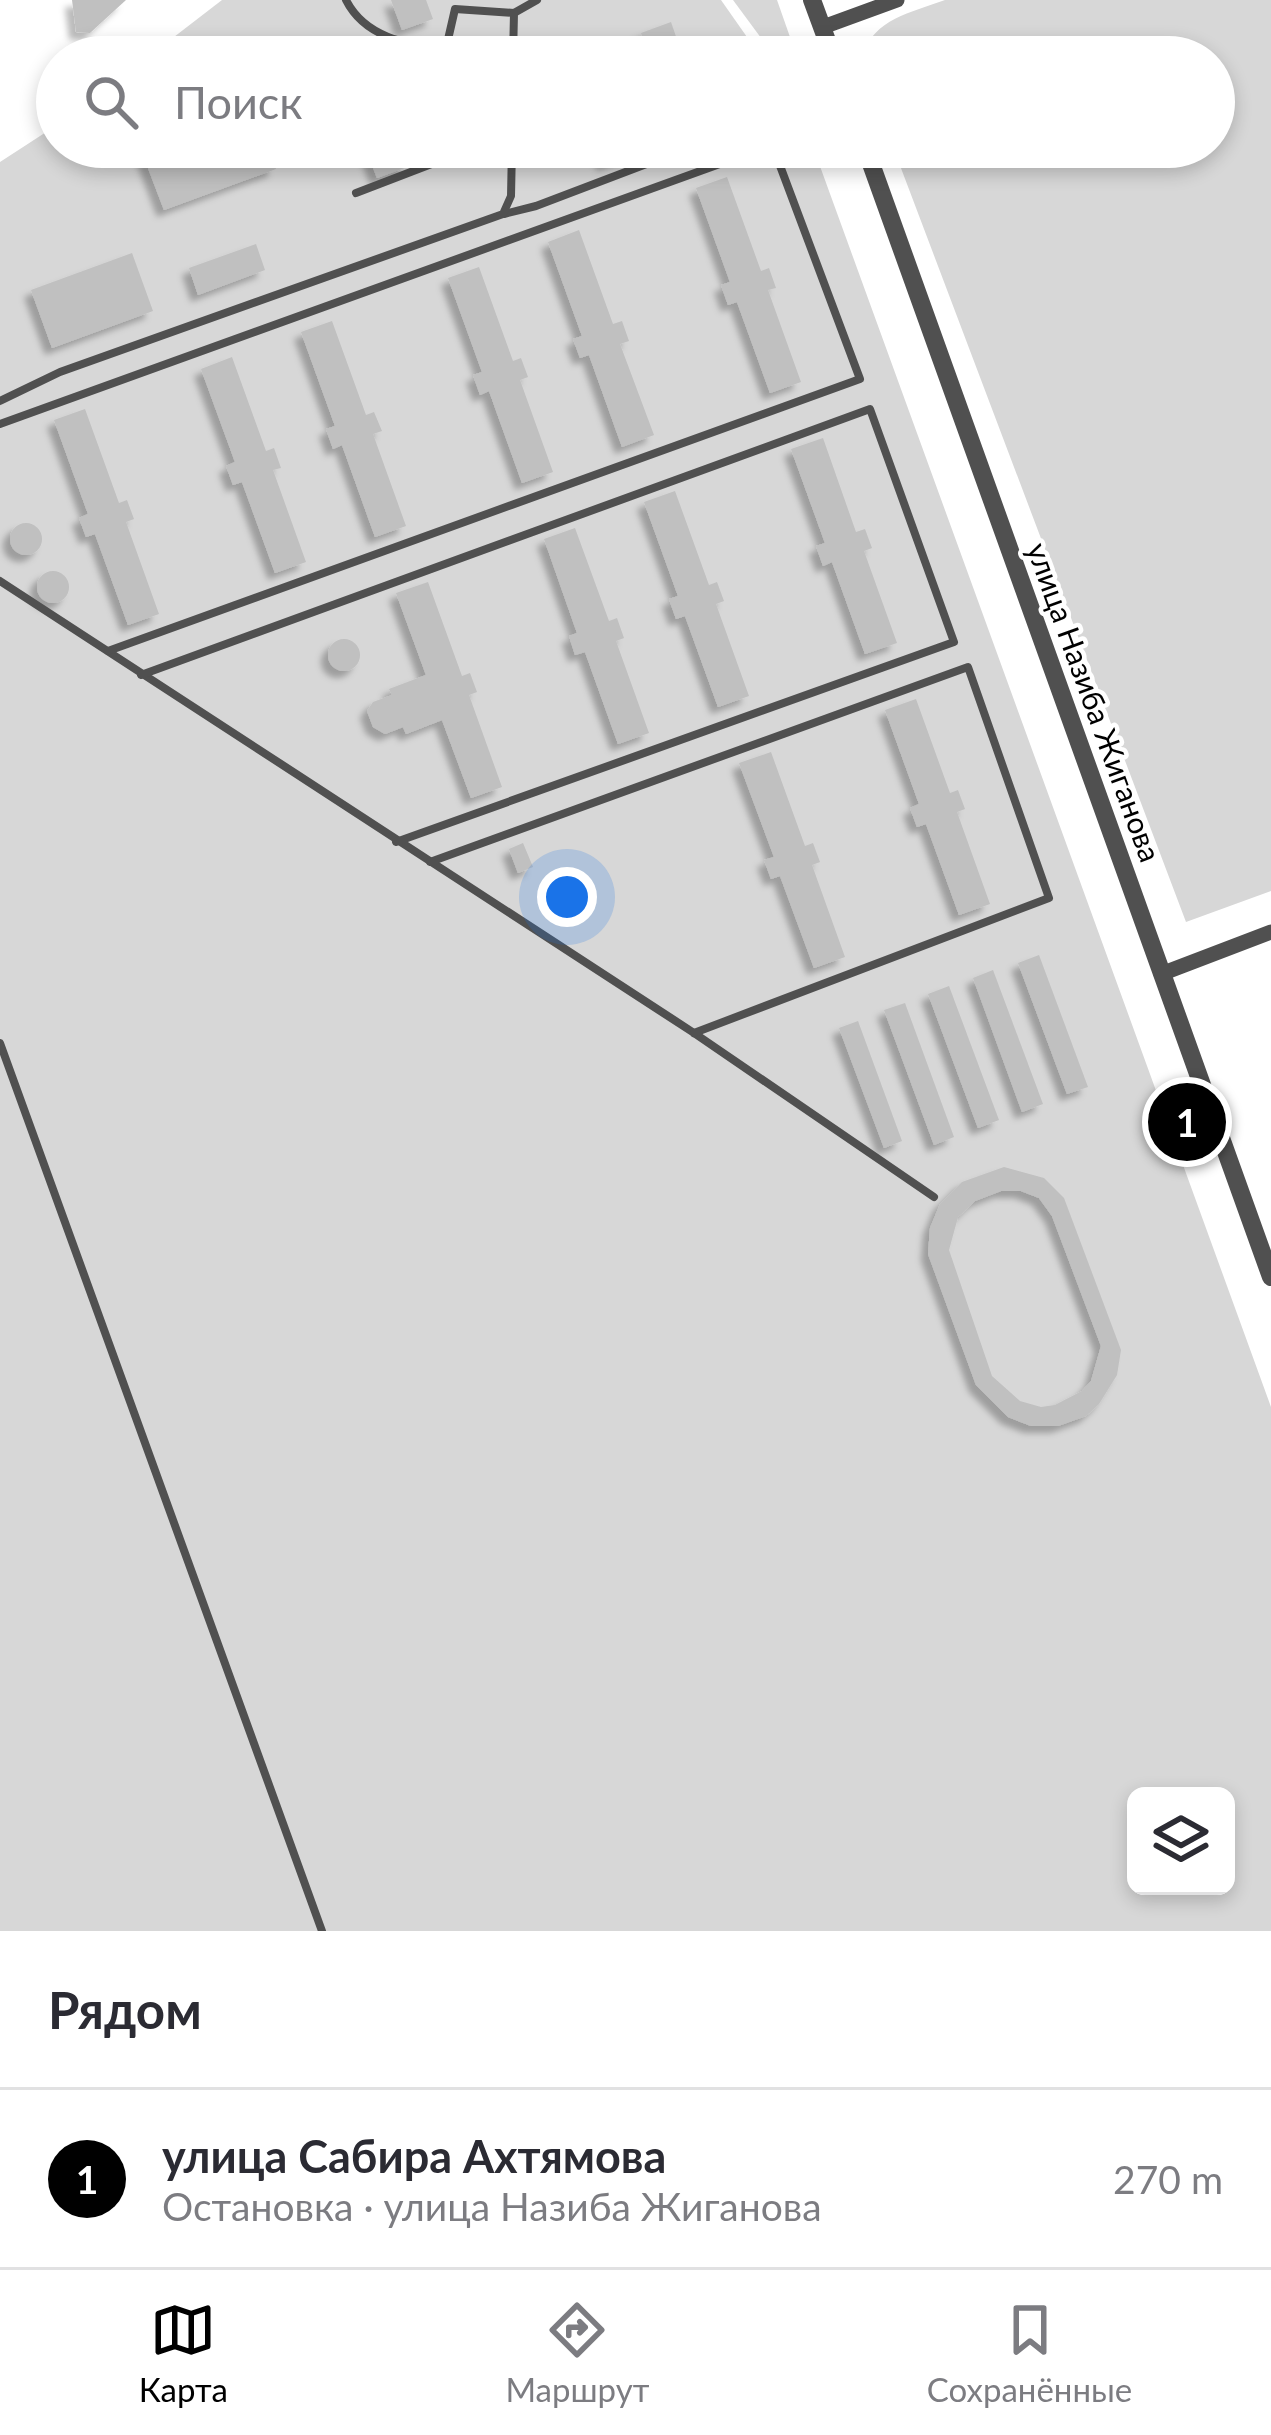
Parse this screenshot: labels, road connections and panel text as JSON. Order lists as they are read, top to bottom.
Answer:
{
  "streets": {
    "street": ["улица Назиба Жиганова"]
  },
  "page": {
    "search": "Поиск",
    "pins": "1",
    "heading": "Рядом",
    "list": [
      {
        "mark": "1",
        "name": "улица Сабира Ахтямова",
        "note": "Остановка · улица Назиба Жиганова",
        "value": "270 m"
      }
    ],
    "nav": ["Карта", "Маршрут", "Сохранённые"]
  }
}
